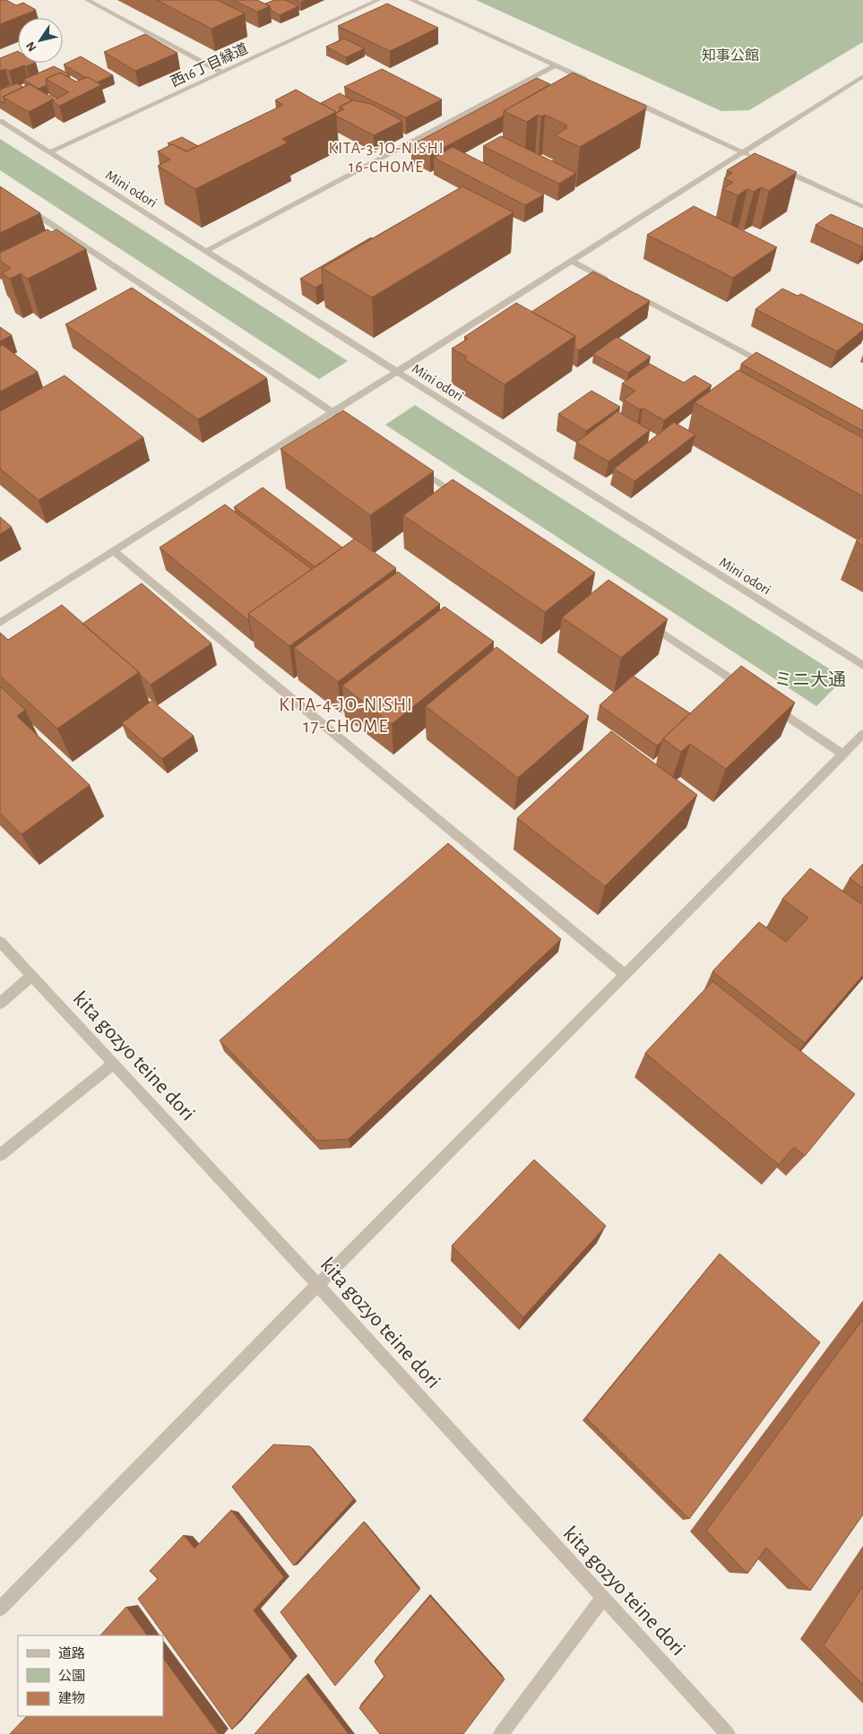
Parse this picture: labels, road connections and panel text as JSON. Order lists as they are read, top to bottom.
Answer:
{
  "streets": {
    "street": ["西16丁目緑道", "Mini odori", "kita gozyo teine dori"]
  },
  "crossings": [
    ["西16丁目緑道", "Mini odori"]
  ],
  "districts": ["KITA-3-JO-NISHI 16-CHOME", "KITA-4-JO-NISHI 17-CHOME"],
  "parks": ["知事公館", "ミニ大通"],
  "legend": ["道路", "公園", "建物"],
  "north": "bottom left"
}
